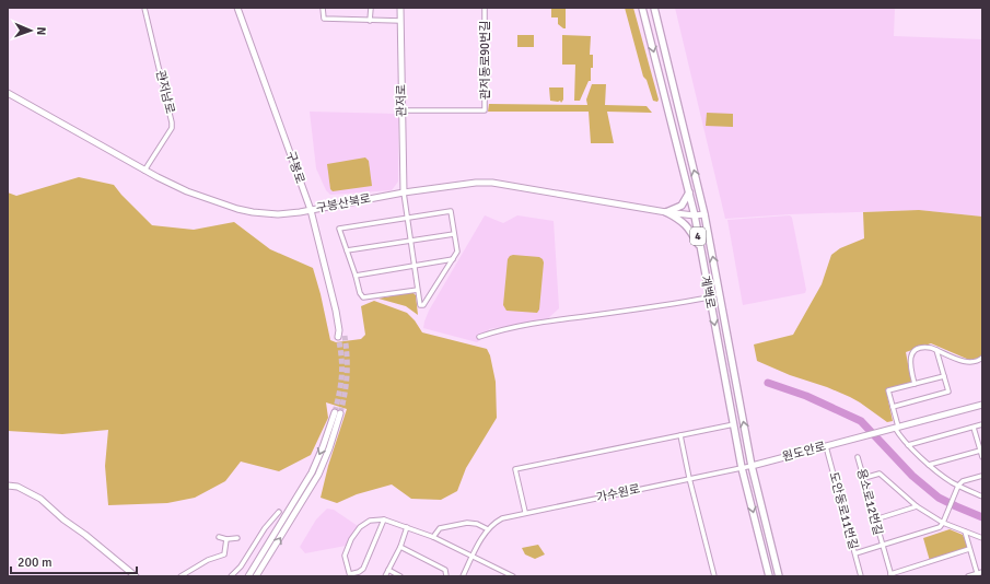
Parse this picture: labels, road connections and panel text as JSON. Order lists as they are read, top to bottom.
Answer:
{
  "streets": {
    "main road": [
      "관저로",
      "구봉로",
      "구봉산북로",
      "4",
      "계백로",
      "원도안로"
    ],
    "street": [
      "관저동로90번길",
      "관저남로",
      "가수원로",
      "용소로12번길",
      "도안동로11번길"
    ]
  },
  "crossings": [
    ["관저동로90번길", "관저로"],
    ["관저남로", "구봉산북로"],
    ["관저로", "구봉산북로"],
    ["구봉로", "구봉산북로"],
    ["구봉산북로", "계백로"],
    ["계백로", "원도안로"],
    ["계백로", "가수원로"],
    ["원도안로", "가수원로"],
    ["원도안로", "도안동로11번길"],
    ["용소로12번길", "도안동로11번길"]
  ],
  "scale_bar": "200 m",
  "north": "right"
}
